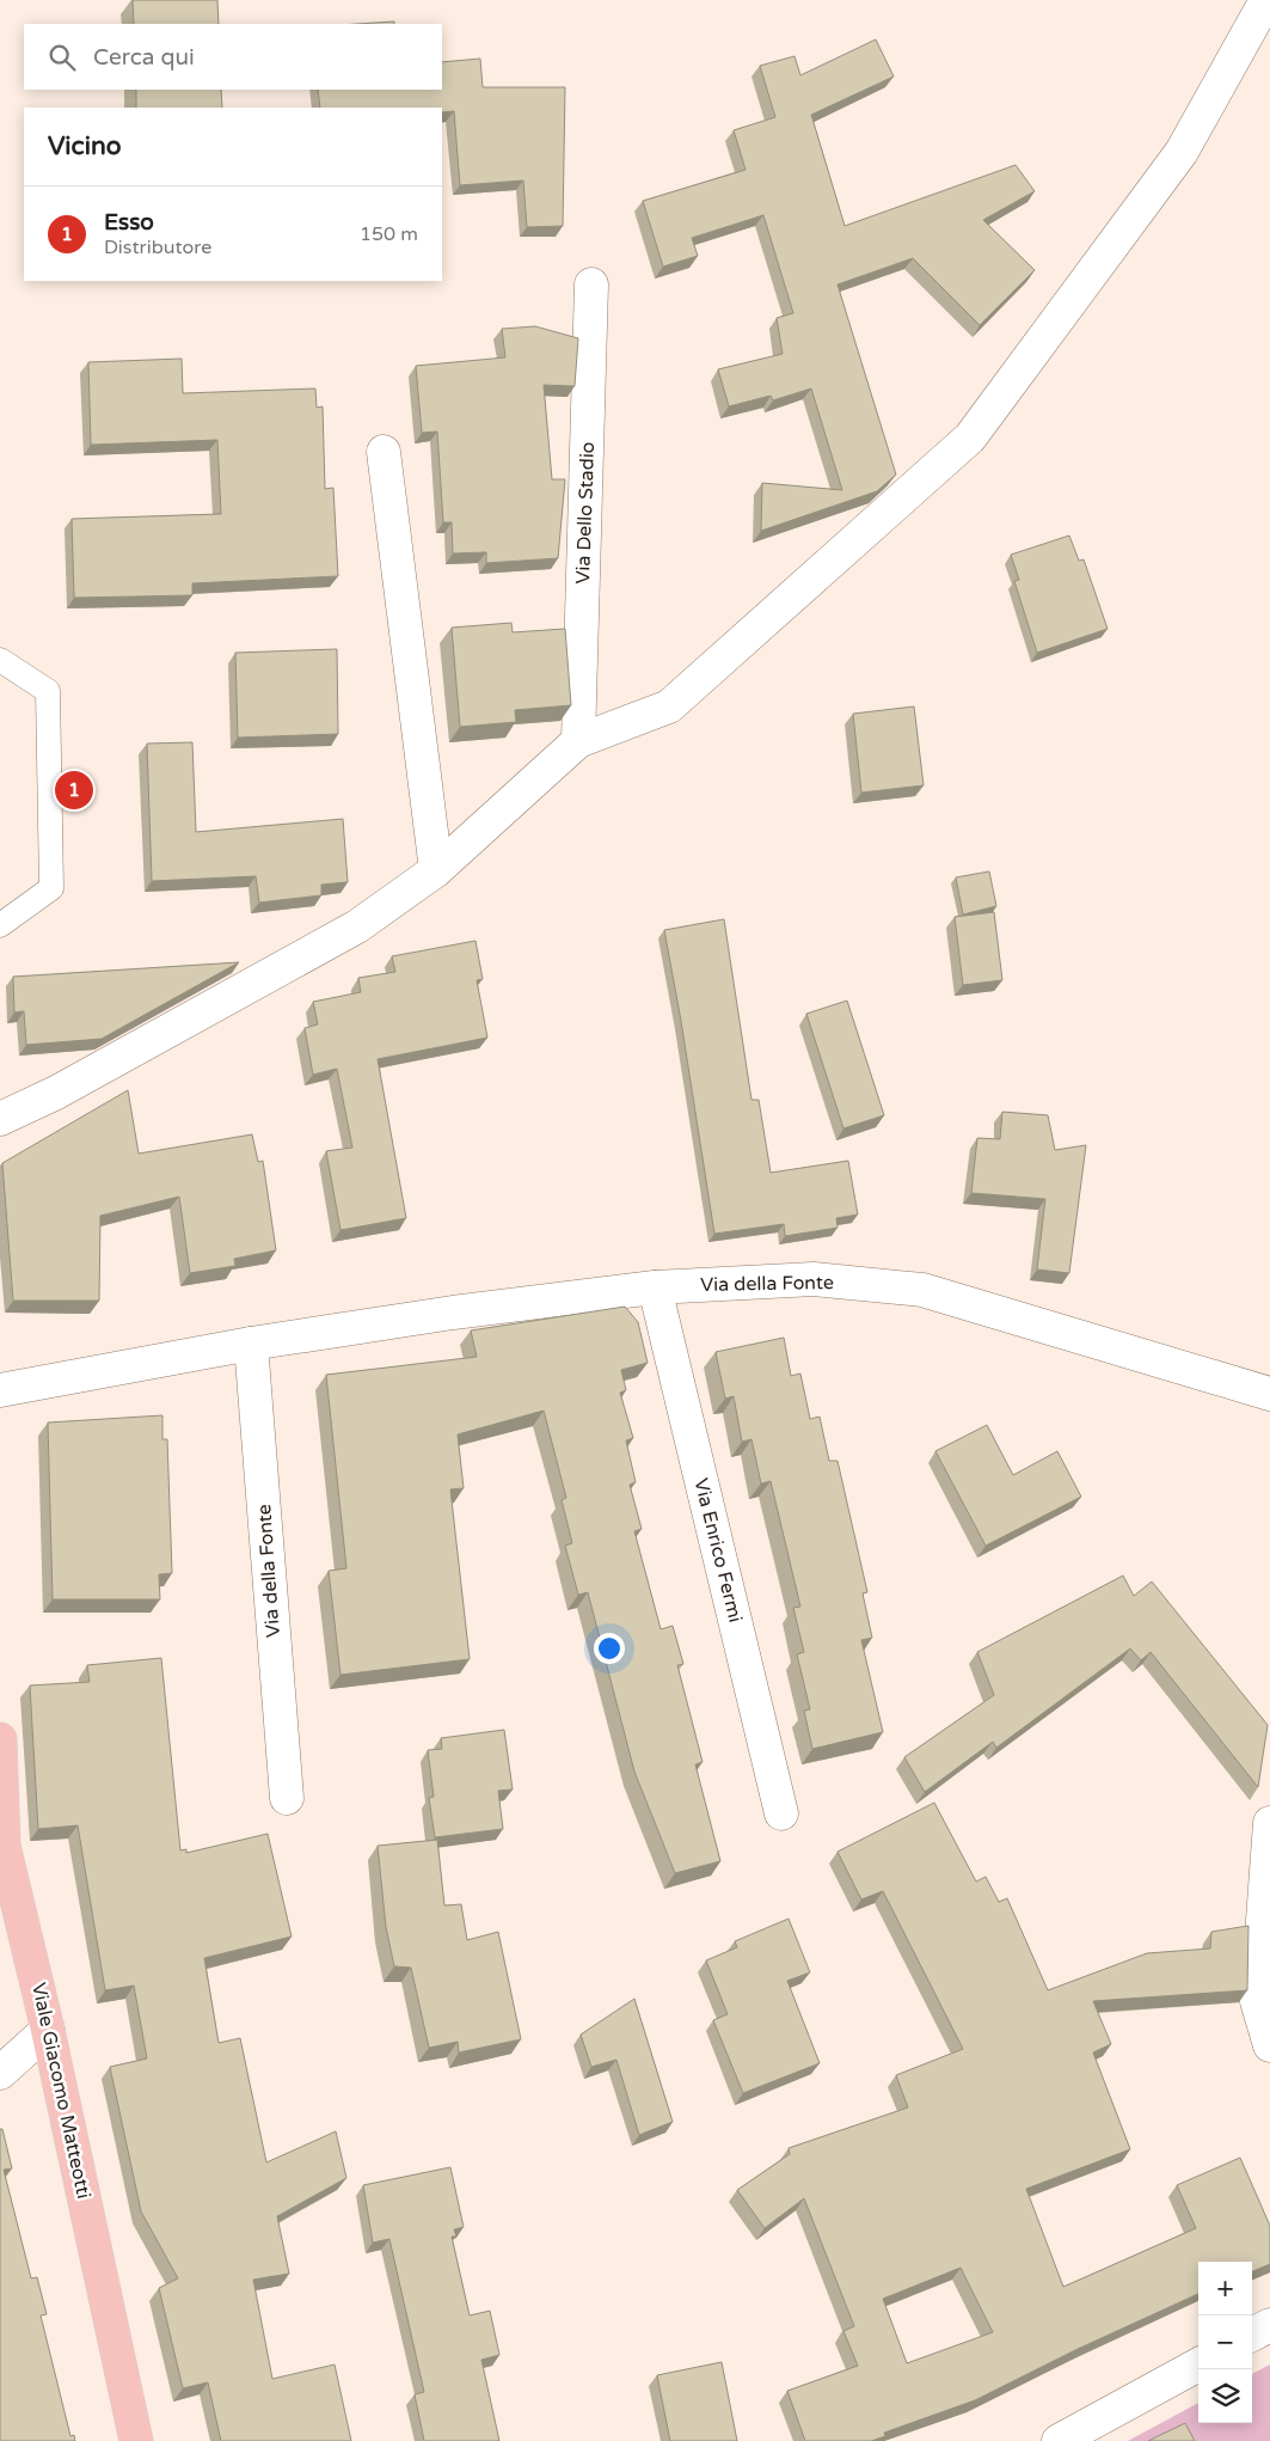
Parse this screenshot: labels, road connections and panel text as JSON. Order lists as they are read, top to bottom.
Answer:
{
  "streets": {
    "main road": ["Viale Giacomo Matteotti"],
    "street": ["Via Dello Stadio", "Via della Fonte", "Via Enrico Fermi"]
  },
  "crossings": [
    ["Via della Fonte", "Via Enrico Fermi"]
  ],
  "page": {
    "search": "Cerca qui",
    "heading": "Vicino",
    "list": [
      {
        "mark": "1",
        "name": "Esso",
        "note": "Distributore",
        "value": "150 m"
      }
    ],
    "pins": "1",
    "map_buttons": ["+", "−"]
  }
}
